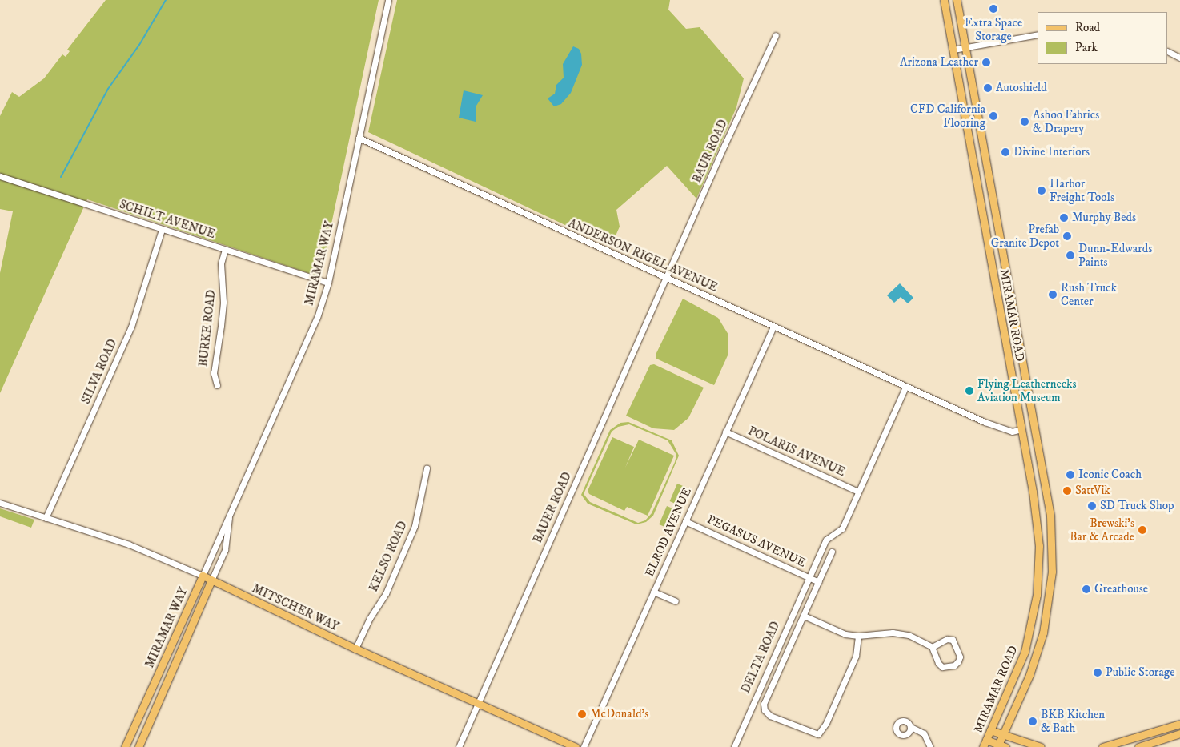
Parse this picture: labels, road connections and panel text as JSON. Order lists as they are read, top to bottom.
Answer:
{
  "streets": {
    "main road": ["MIRAMAR WAY", "MIRAMAR ROAD", "MITSCHER WAY"],
    "street": [
      "BAUR ROAD",
      "SCHILT AVENUE",
      "ANDERSON RIGEL AVENUE",
      "BURKE ROAD",
      "SILVA ROAD",
      "POLARIS AVENUE",
      "BAUER ROAD",
      "ELROD AVENUE",
      "PEGASUS AVENUE",
      "KELSO ROAD",
      "DELTA ROAD"
    ]
  },
  "crossings": [
    ["BAUR ROAD", "ANDERSON RIGEL AVENUE"],
    ["BAUR ROAD", "BAUER ROAD"],
    ["SCHILT AVENUE", "MIRAMAR WAY"],
    ["SCHILT AVENUE", "BURKE ROAD"],
    ["SCHILT AVENUE", "SILVA ROAD"],
    ["ANDERSON RIGEL AVENUE", "MIRAMAR WAY"],
    ["ANDERSON RIGEL AVENUE", "MIRAMAR ROAD"],
    ["ANDERSON RIGEL AVENUE", "BAUER ROAD"],
    ["ANDERSON RIGEL AVENUE", "ELROD AVENUE"],
    ["MIRAMAR WAY", "MITSCHER WAY"],
    ["SILVA ROAD", "MITSCHER WAY"],
    ["POLARIS AVENUE", "ELROD AVENUE"],
    ["POLARIS AVENUE", "DELTA ROAD"],
    ["BAUER ROAD", "MITSCHER WAY"],
    ["ELROD AVENUE", "PEGASUS AVENUE"],
    ["PEGASUS AVENUE", "DELTA ROAD"],
    ["KELSO ROAD", "MITSCHER WAY"]
  ],
  "places": [
    "Extra Space Storage",
    "Arizona Leather",
    "Autoshield",
    "CFD California Flooring",
    "Ashoo Fabrics & Drapery",
    "Divine Interiors",
    "Harbor Freight Tools",
    "Murphy Beds",
    "Prefab Granite Depot",
    "Dunn-Edwards Paints",
    "Rush Truck Center",
    "Flying Leathernecks Aviation Museum",
    "Iconic Coach",
    "SattVik",
    "SD Truck Shop",
    "Brewski's Bar & Arcade",
    "Greathouse",
    "Public Storage",
    "McDonald's",
    "BKB Kitchen & Bath"
  ],
  "legend": ["Road", "Park"]
}
